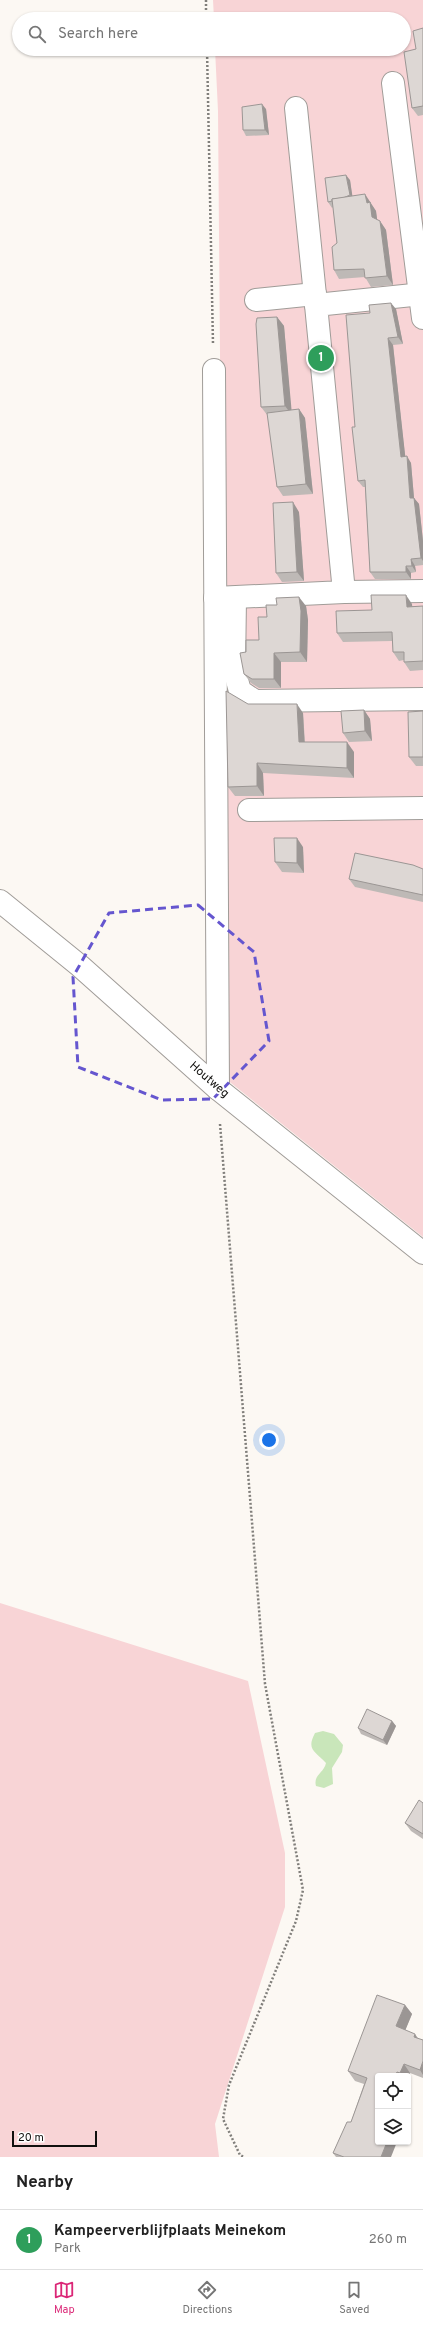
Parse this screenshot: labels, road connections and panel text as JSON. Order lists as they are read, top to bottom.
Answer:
{
  "streets": {
    "street": ["Houtweg"]
  },
  "scale_bar": "20 m",
  "page": {
    "search": "Search here",
    "pins": "1",
    "scale": "20 m",
    "heading": "Nearby",
    "list": [
      {
        "mark": "1",
        "name": "Kampeerverblijfplaats Meinekom",
        "note": "Park",
        "value": "260 m"
      }
    ],
    "nav": ["Map", "Directions", "Saved"]
  }
}
